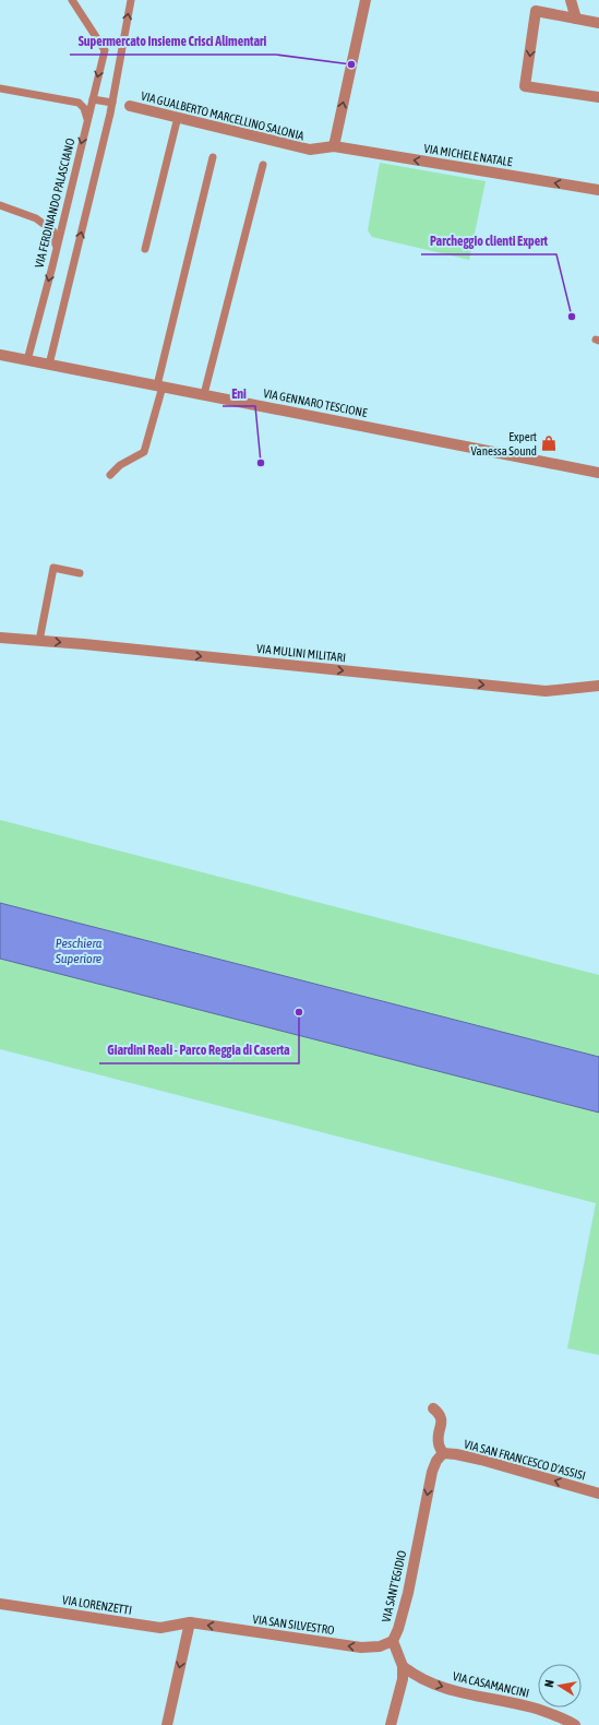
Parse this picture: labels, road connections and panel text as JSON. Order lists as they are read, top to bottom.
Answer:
{
  "streets": {
    "street": [
      "VIA GUALBERTO MARCELLINO SALONIA",
      "VIA MICHELE NATALE",
      "VIA GENNARO TESCIONE",
      "VIA MULINI MILITARI",
      "VIA SAN FRANCESCO D'ASSISI",
      "VIA SANT'EGIDIO",
      "VIA LORENZETTI",
      "VIA SAN SILVESTRO",
      "VIA CASAMANCINI"
    ],
    "lane": ["VIA FERDINANDO PALASCIANO"]
  },
  "crossings": [
    ["VIA GUALBERTO MARCELLINO SALONIA", "VIA MICHELE NATALE"],
    ["VIA FERDINANDO PALASCIANO", "VIA GENNARO TESCIONE"],
    ["VIA SAN FRANCESCO D'ASSISI", "VIA SANT'EGIDIO"],
    ["VIA SANT'EGIDIO", "VIA SAN SILVESTRO"],
    ["VIA SANT'EGIDIO", "VIA CASAMANCINI"],
    ["VIA LORENZETTI", "VIA SAN SILVESTRO"]
  ],
  "one_way": [
    "VIA MICHELE NATALE",
    "VIA MULINI MILITARI",
    "VIA SAN FRANCESCO D'ASSISI",
    "VIA SANT'EGIDIO",
    "VIA SAN SILVESTRO",
    "VIA CASAMANCINI"
  ],
  "water": ["Peschiera Superiore"],
  "places": {
    "other": [
      "Supermercato Insieme Crisci Alimentari",
      "Parcheggio clienti Expert",
      "Eni",
      "Giardini Reali - Parco Reggia di Caserta"
    ],
    "shop": ["Expert Vanessa Sound"]
  },
  "north": "left"
}
